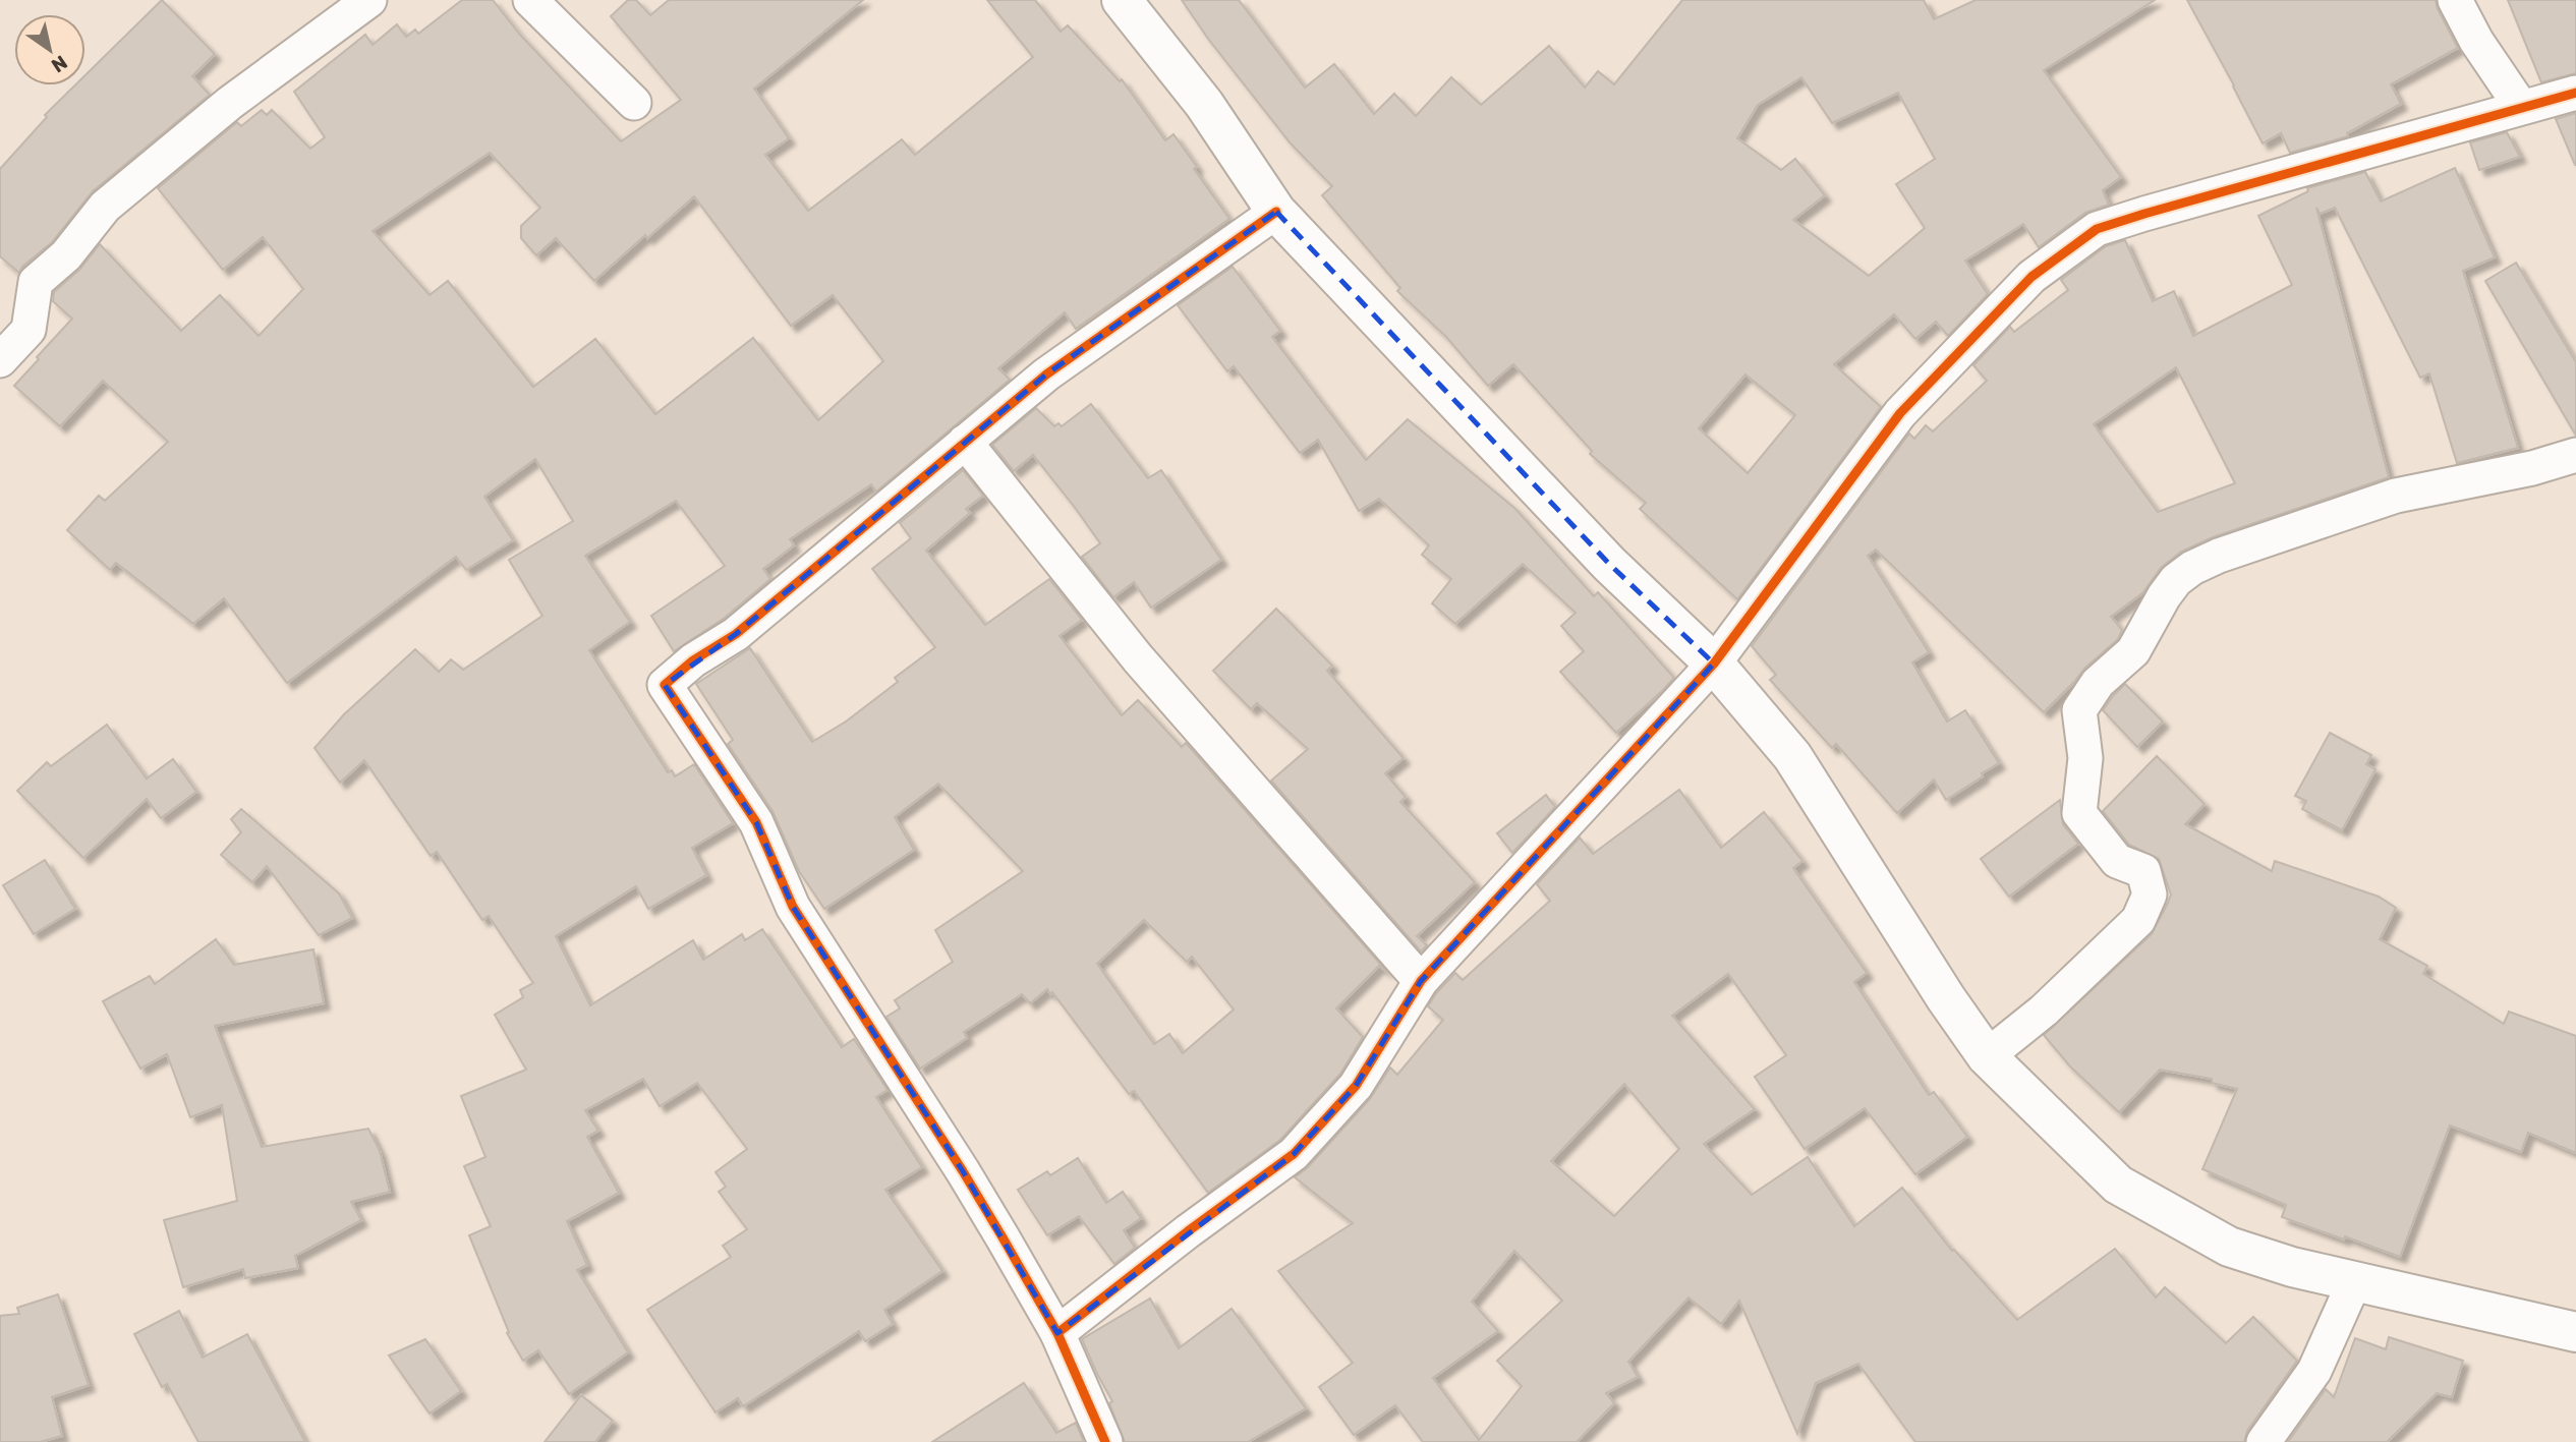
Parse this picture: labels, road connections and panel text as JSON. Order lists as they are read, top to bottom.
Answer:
{
  "north": "bottom right"
}
